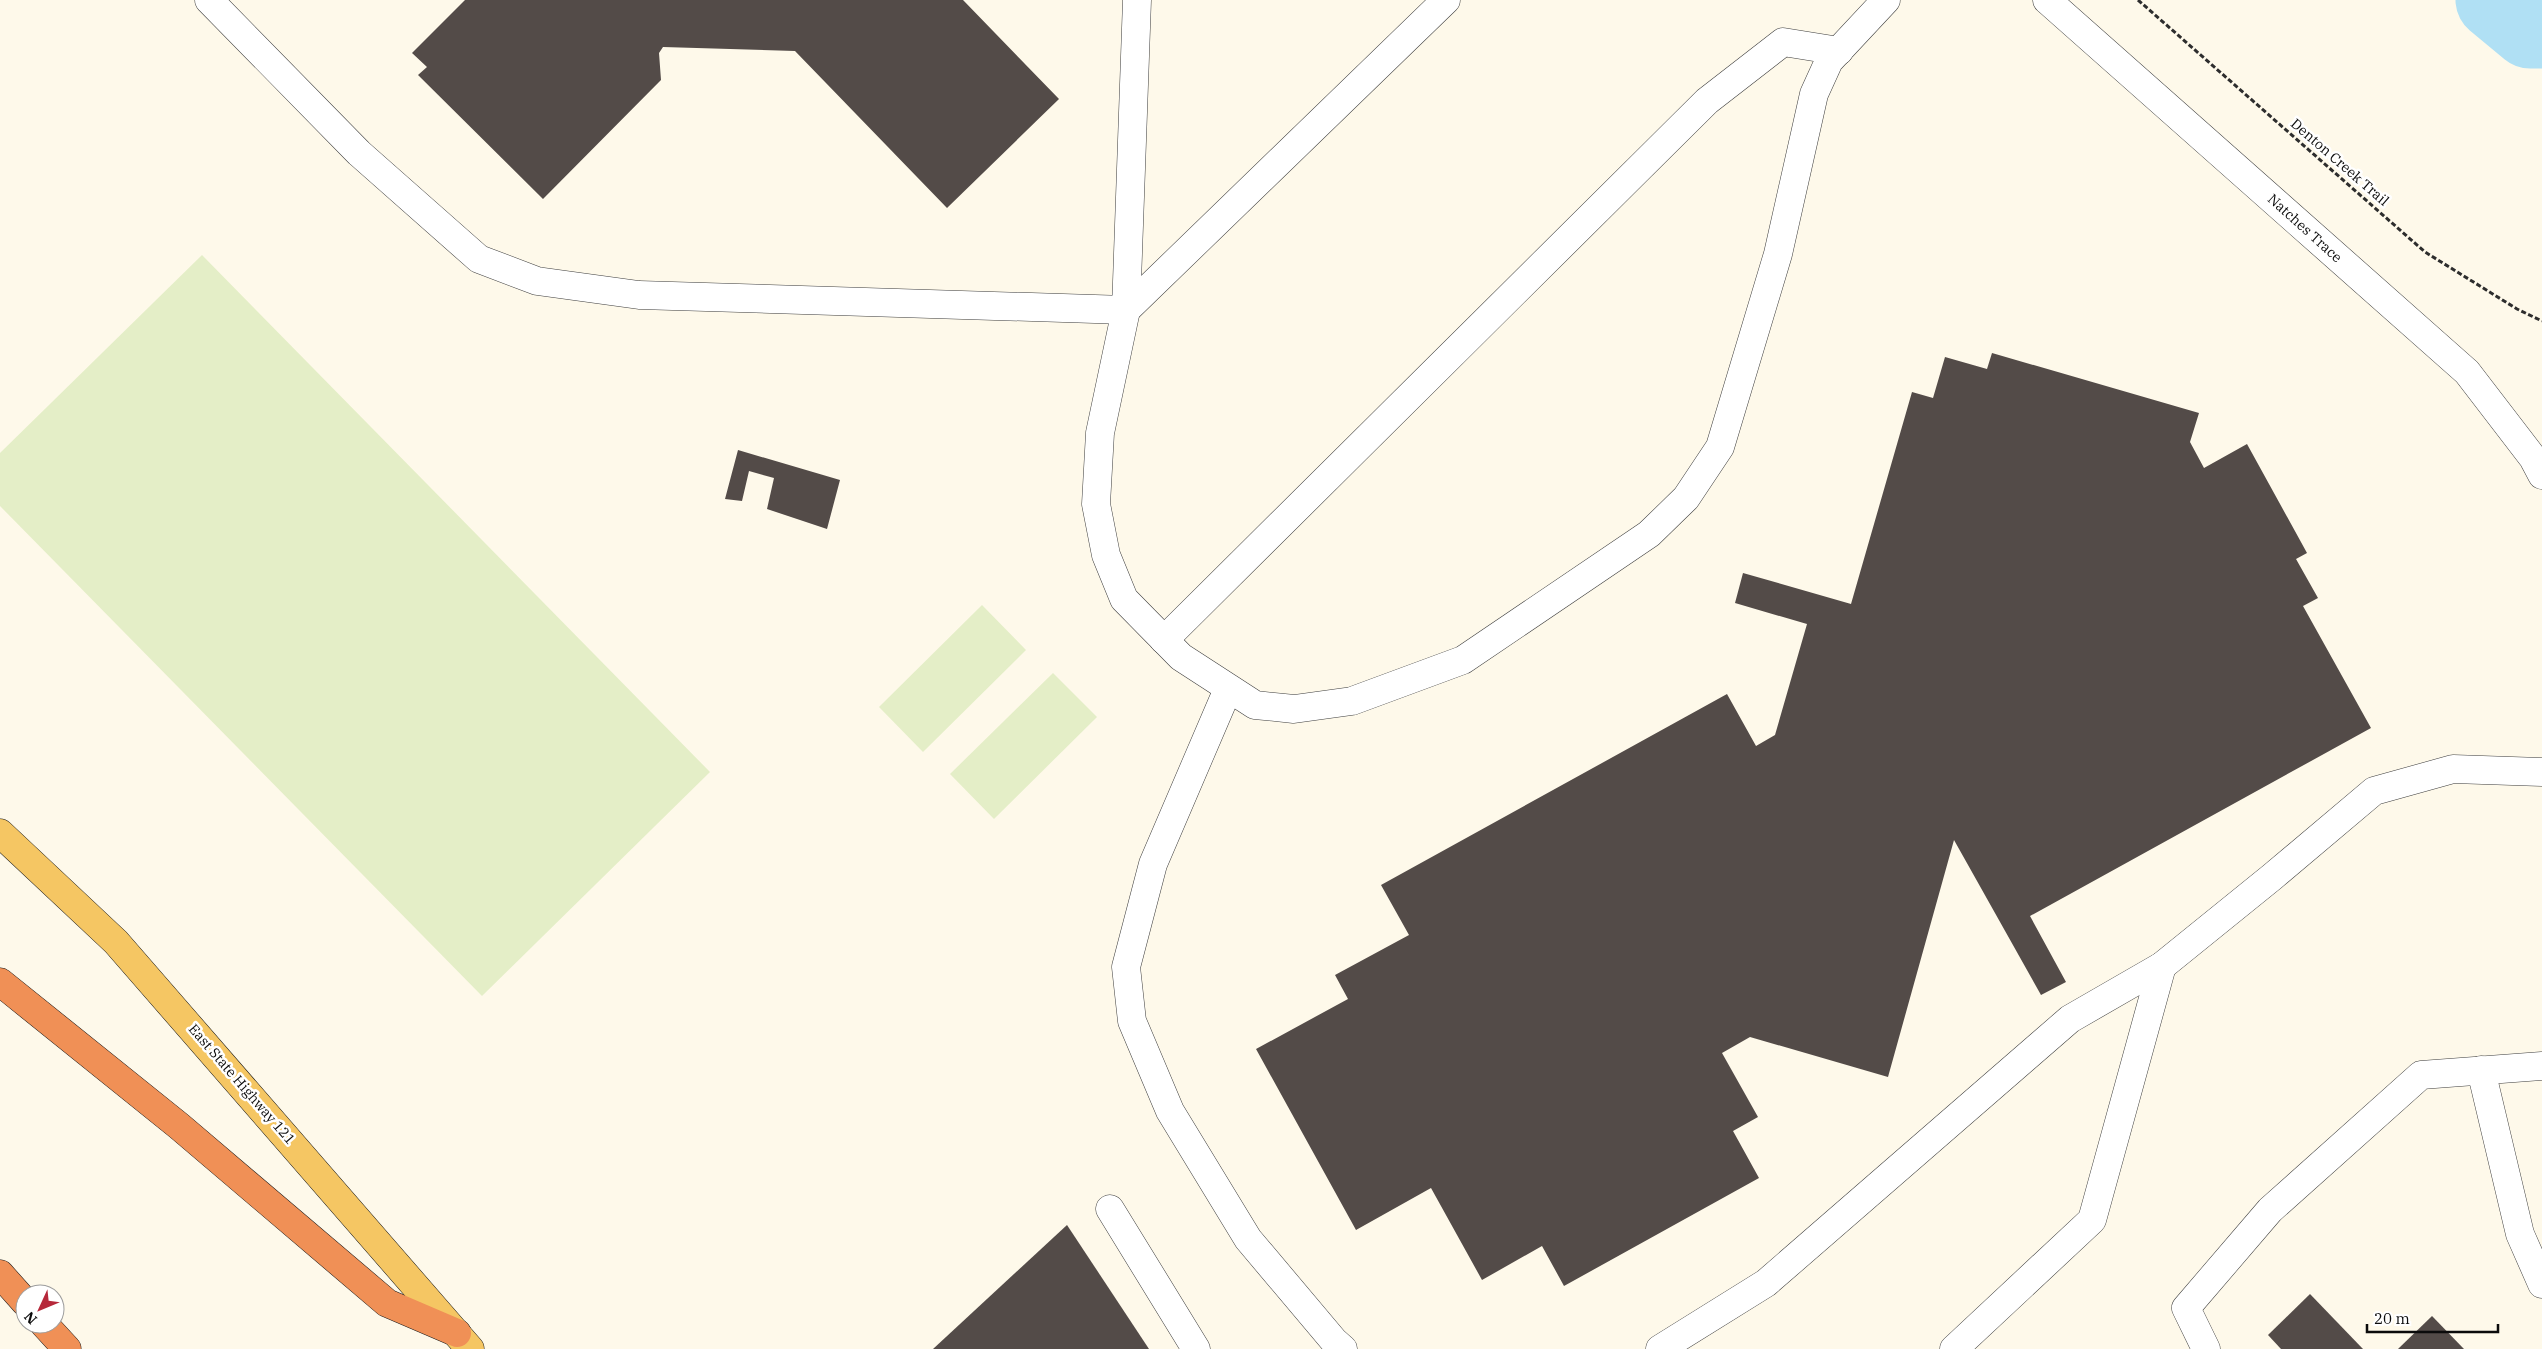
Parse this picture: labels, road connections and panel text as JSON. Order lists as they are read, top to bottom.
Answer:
{
  "streets": {
    "main road": ["East State Highway 121"],
    "street": ["Natches Trace"],
    "path": ["Denton Creek Trail"]
  },
  "scale_bar": "20 m",
  "north": "bottom left"
}
